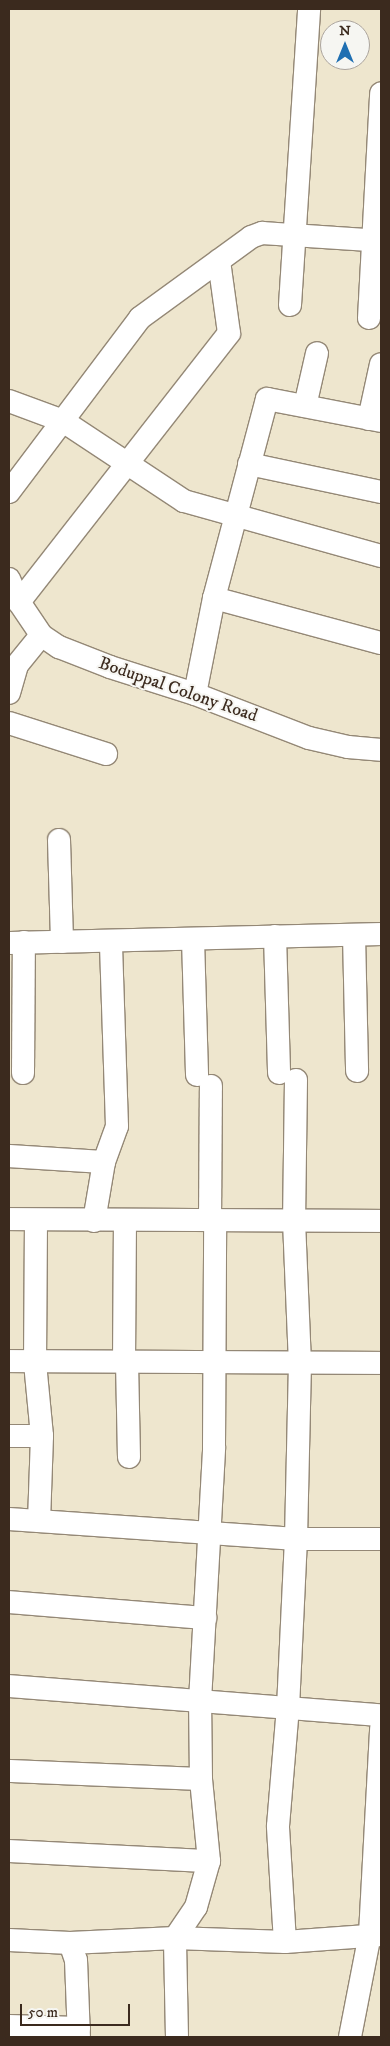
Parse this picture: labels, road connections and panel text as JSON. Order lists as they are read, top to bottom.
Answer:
{
  "streets": {
    "street": ["Boduppal Colony Road"]
  },
  "scale_bar": "50 m",
  "north": "top"
}
